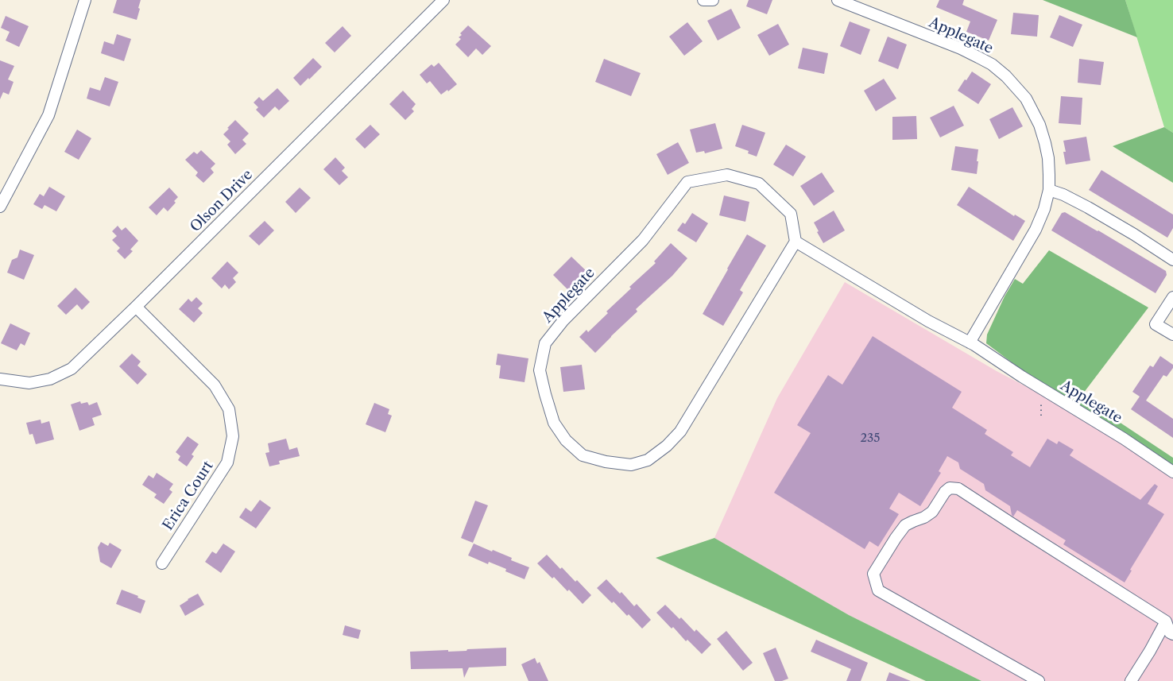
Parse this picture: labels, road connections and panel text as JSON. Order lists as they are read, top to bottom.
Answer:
{
  "streets": {
    "street": ["Applegate", "Olson Drive", "Erica Court"]
  },
  "crossings": [
    ["Olson Drive", "Erica Court"]
  ],
  "house_numbers": ["235"]
}
